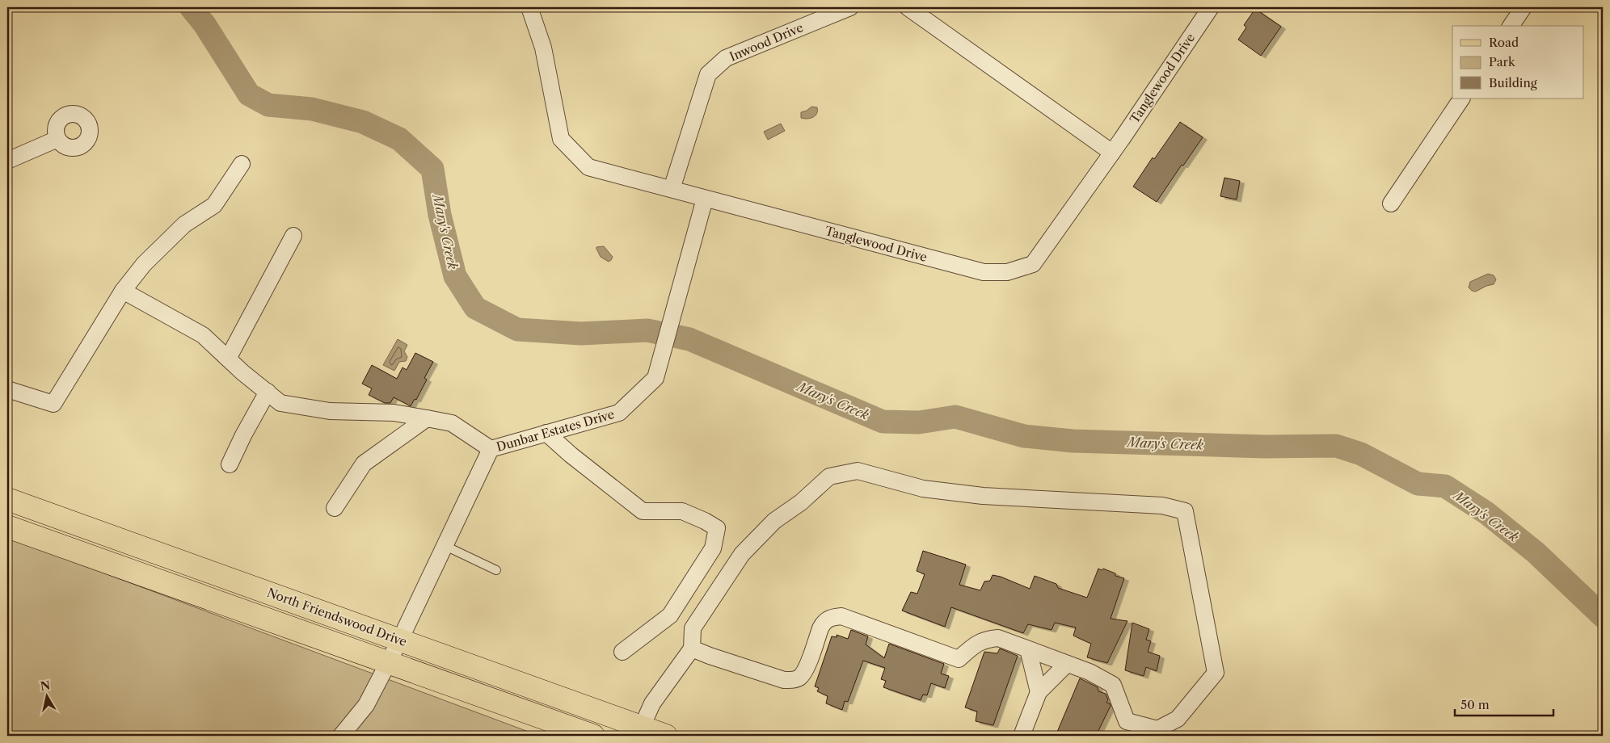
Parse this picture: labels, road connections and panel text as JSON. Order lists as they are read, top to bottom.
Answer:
{
  "streets": {
    "main road": ["North Friendswood Drive"],
    "street": ["Inwood Drive", "Tanglewood Drive", "Dunbar Estates Drive"]
  },
  "crossings": [
    ["Inwood Drive", "Tanglewood Drive"],
    ["Tanglewood Drive", "Dunbar Estates Drive"],
    ["Dunbar Estates Drive", "North Friendswood Drive"]
  ],
  "water": ["Mary's Creek"],
  "legend": ["Road", "Park", "Building"],
  "scale_bar": "50 m",
  "north": "top"
}
